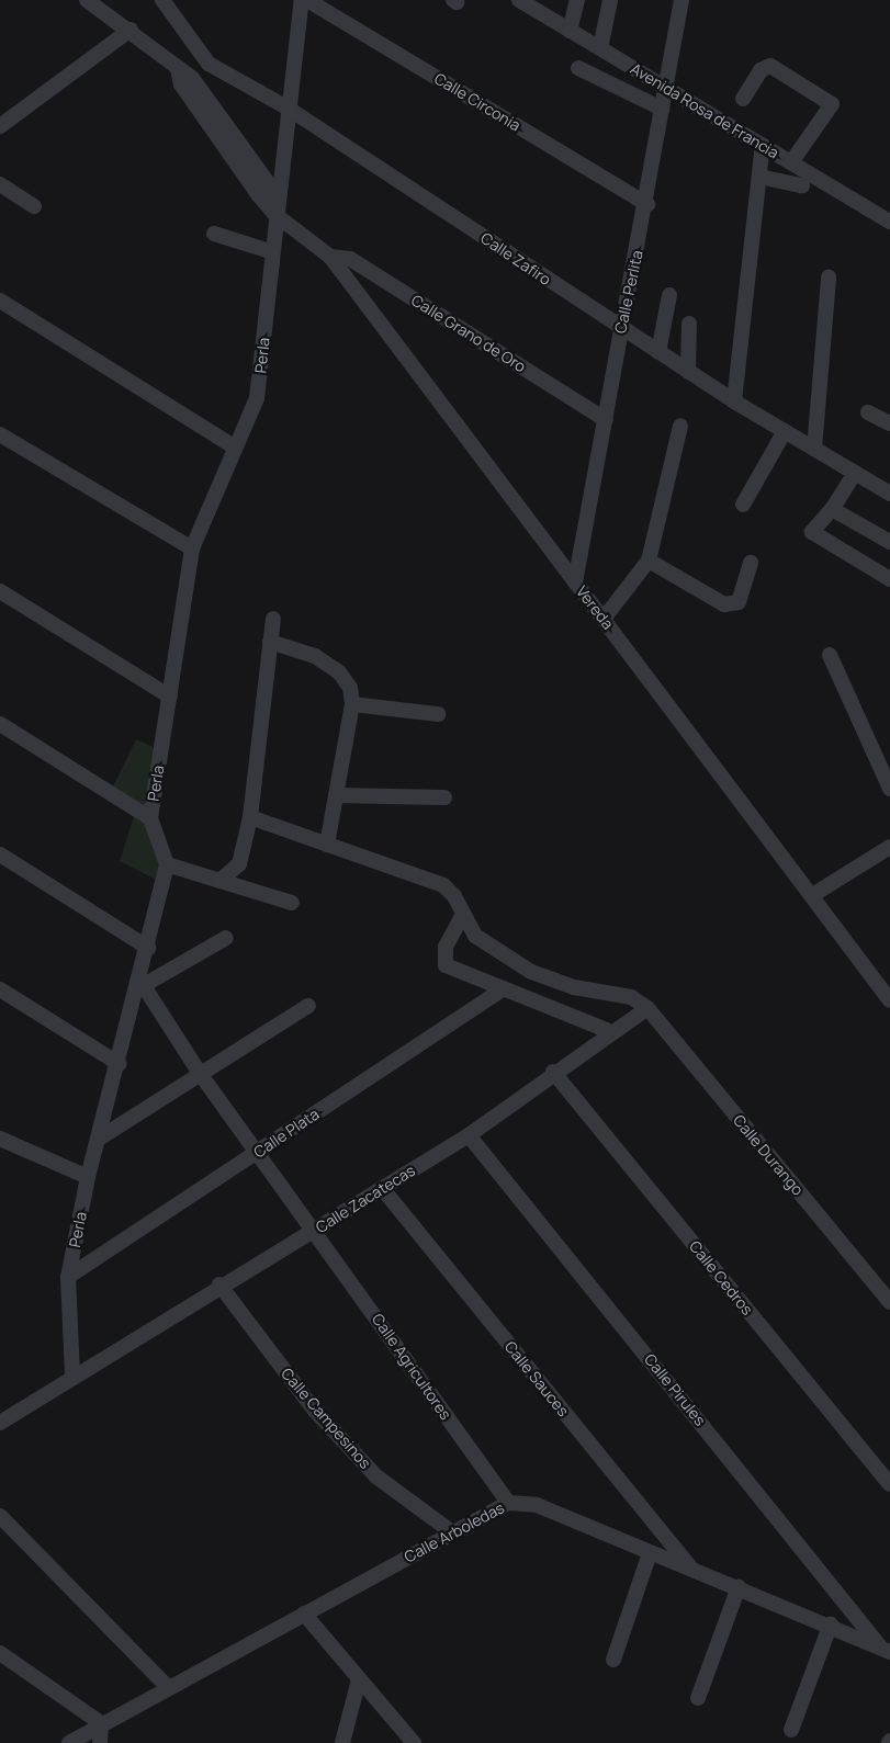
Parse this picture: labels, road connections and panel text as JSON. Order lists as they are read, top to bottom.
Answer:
{
  "streets": {
    "street": [
      "Calle Circonia",
      "Avenida Rosa de Francia",
      "Calle Zafiro",
      "Calle Perlita",
      "Calle Grano de Oro",
      "Perla",
      "Vereda",
      "Calle Plata",
      "Calle Durango",
      "Calle Zacatecas",
      "Calle Cedros",
      "Calle Agricultores",
      "Calle Sauces",
      "Calle Pirules",
      "Calle Campesinos",
      "Calle Arboledas"
    ]
  },
  "crossings": [
    ["Calle Circonia", "Calle Perlita"],
    ["Avenida Rosa de Francia", "Calle Perlita"],
    ["Calle Zafiro", "Calle Perlita"],
    ["Calle Zafiro", "Perla"],
    ["Calle Perlita", "Calle Grano de Oro"],
    ["Calle Perlita", "Vereda"],
    ["Calle Grano de Oro", "Vereda"],
    ["Perla", "Vereda"],
    ["Perla", "Calle Plata"],
    ["Perla", "Calle Zacatecas"],
    ["Perla", "Calle Agricultores"],
    ["Calle Plata", "Calle Agricultores"],
    ["Calle Durango", "Calle Zacatecas"],
    ["Calle Zacatecas", "Calle Cedros"],
    ["Calle Zacatecas", "Calle Agricultores"],
    ["Calle Zacatecas", "Calle Sauces"],
    ["Calle Zacatecas", "Calle Pirules"],
    ["Calle Zacatecas", "Calle Campesinos"],
    ["Calle Agricultores", "Calle Arboledas"],
    ["Calle Sauces", "Calle Arboledas"],
    ["Calle Pirules", "Calle Arboledas"],
    ["Calle Campesinos", "Calle Arboledas"]
  ]
}
